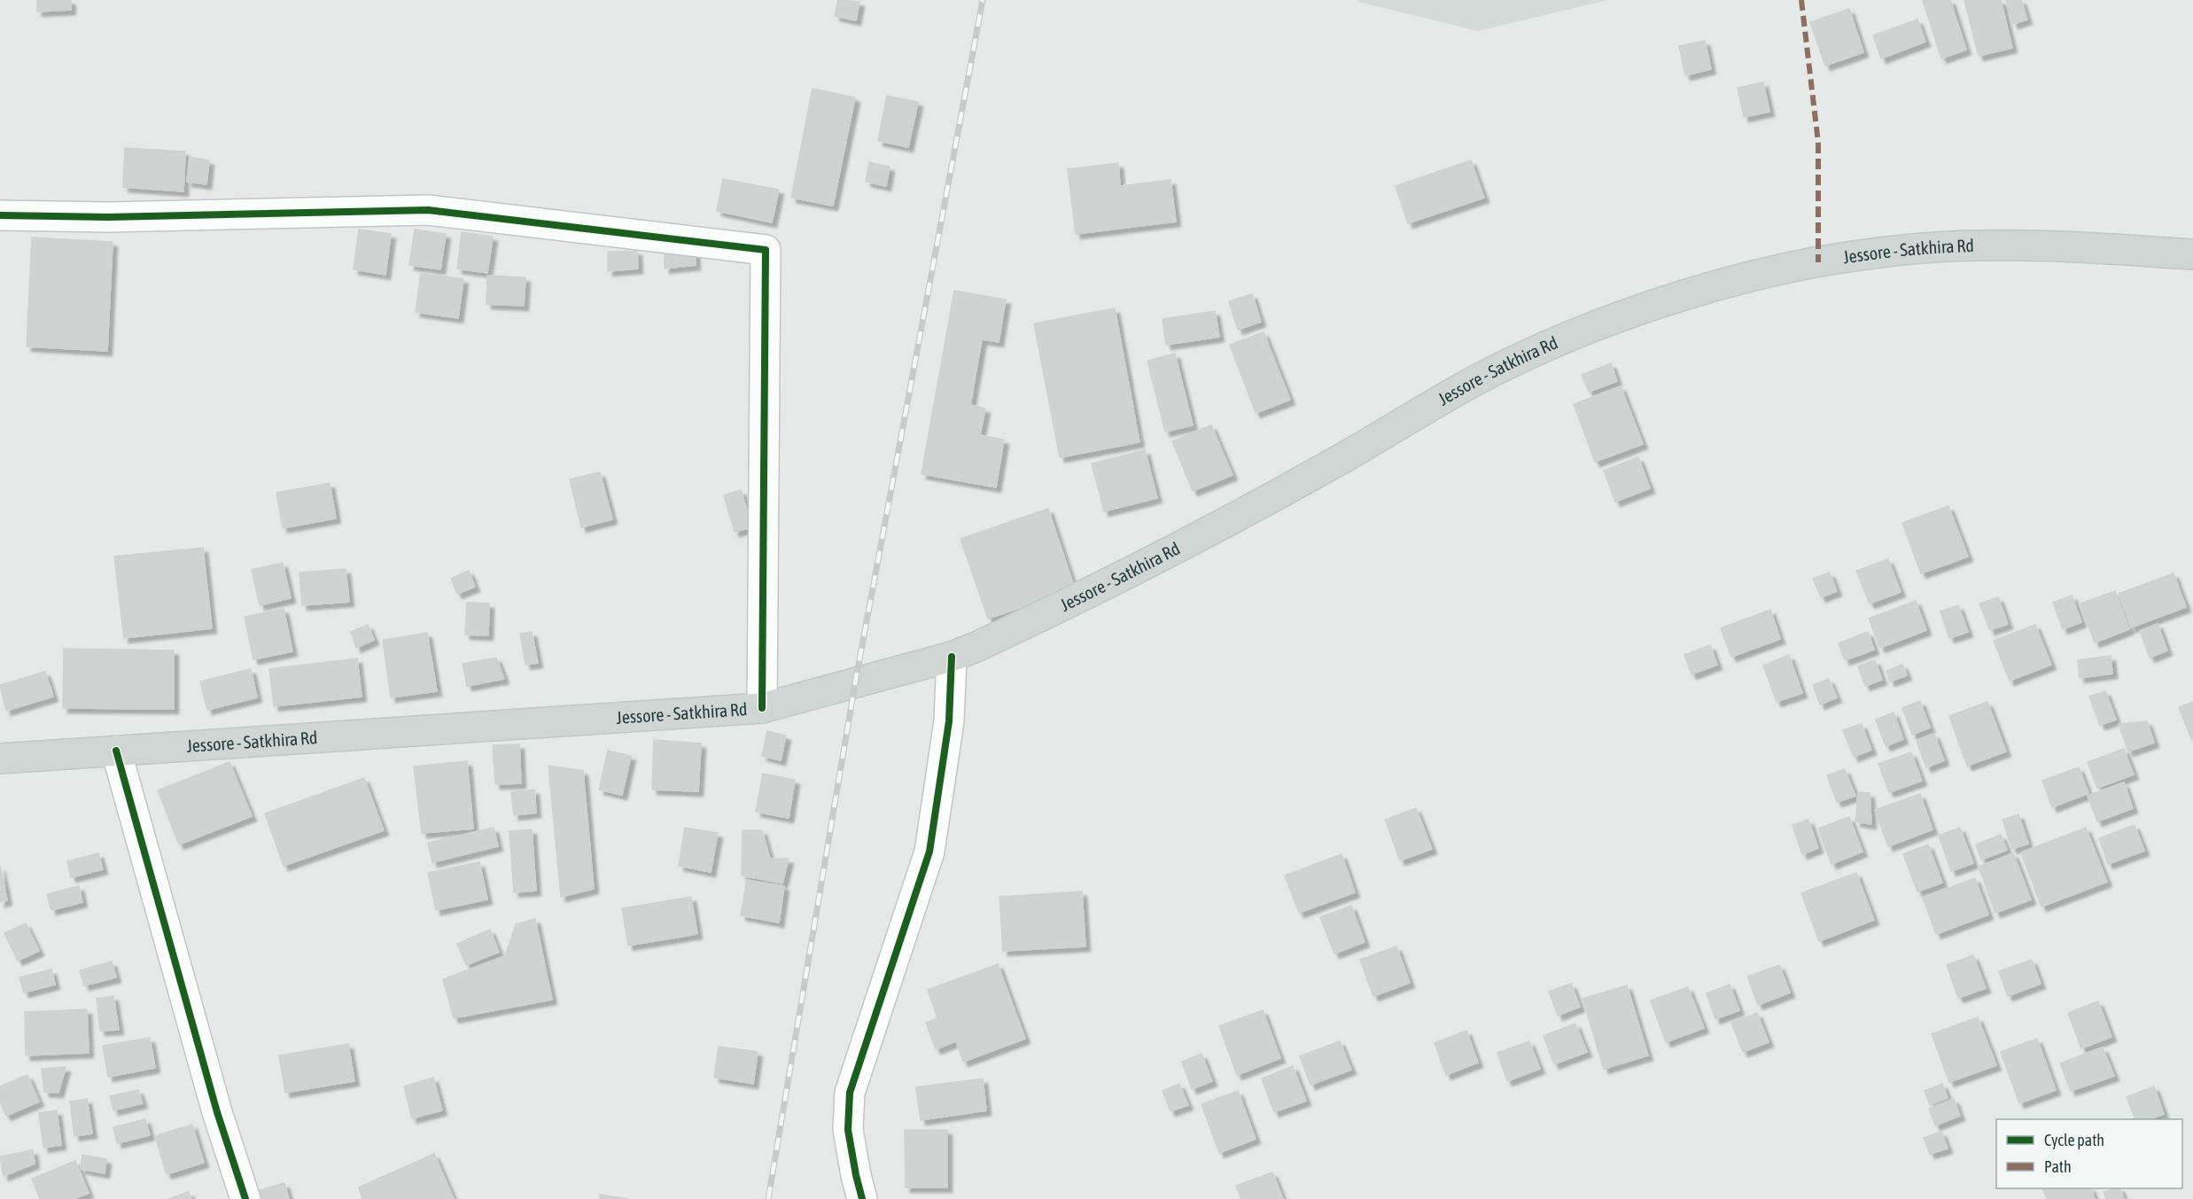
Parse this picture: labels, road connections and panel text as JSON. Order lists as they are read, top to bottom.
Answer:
{
  "streets": {
    "main road": ["Jessore - Satkhira Rd"]
  },
  "legend": ["Cycle path", "Path"]
}
